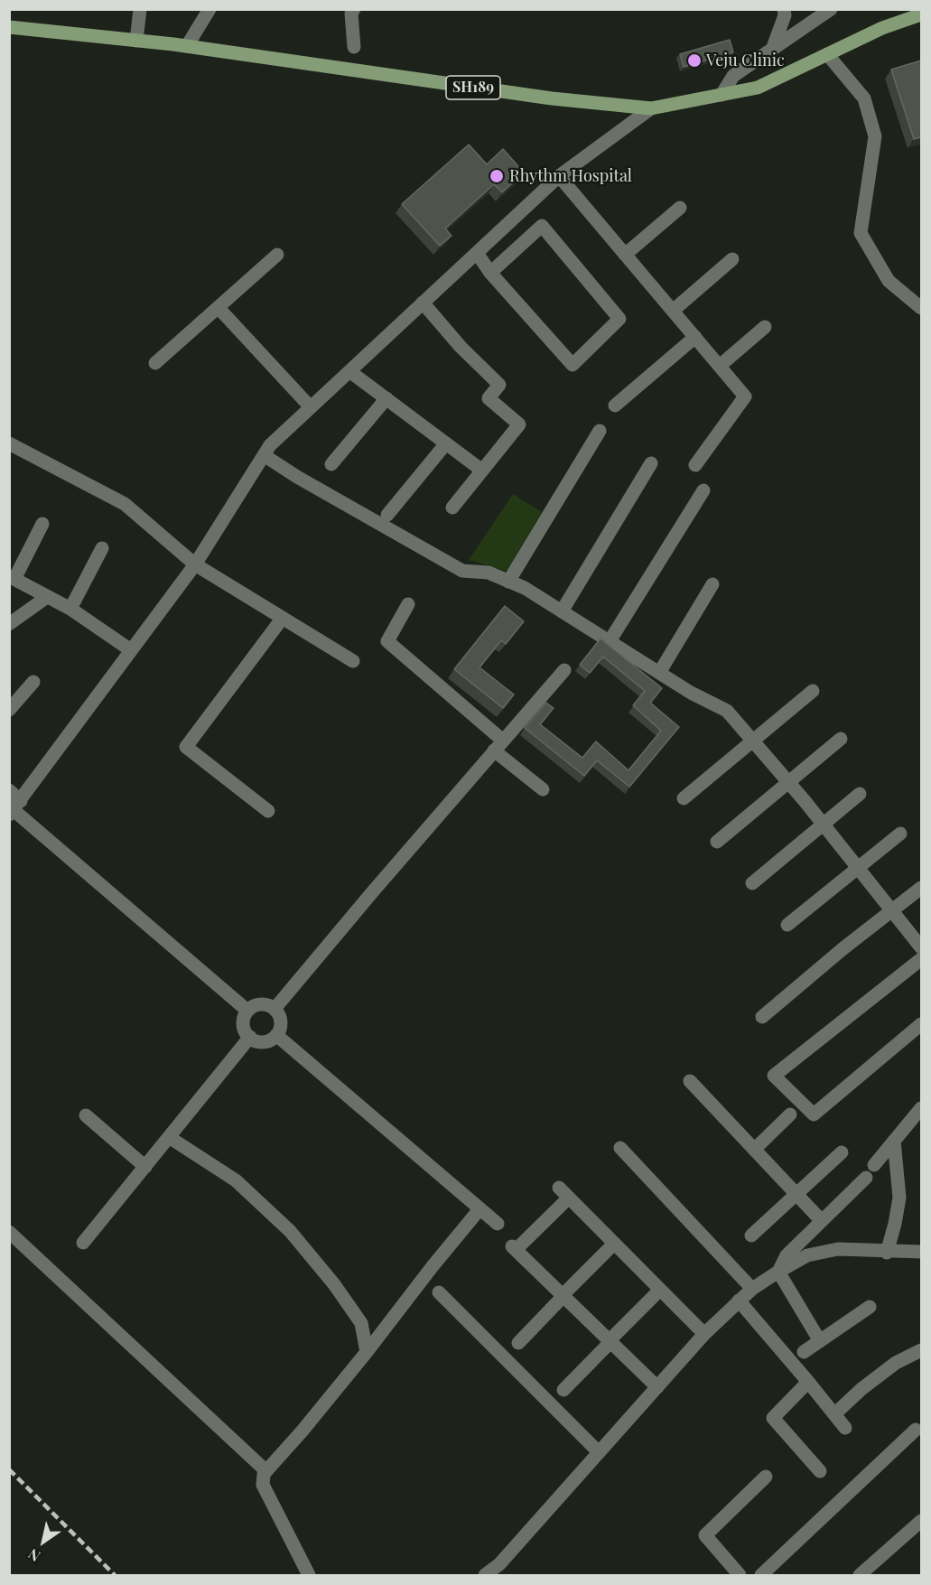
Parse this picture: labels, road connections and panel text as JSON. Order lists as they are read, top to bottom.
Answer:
{
  "streets": {
    "main road": ["SH189"]
  },
  "places": ["Veju Clinic", "Rhythm Hospital"],
  "north": "bottom left"
}
